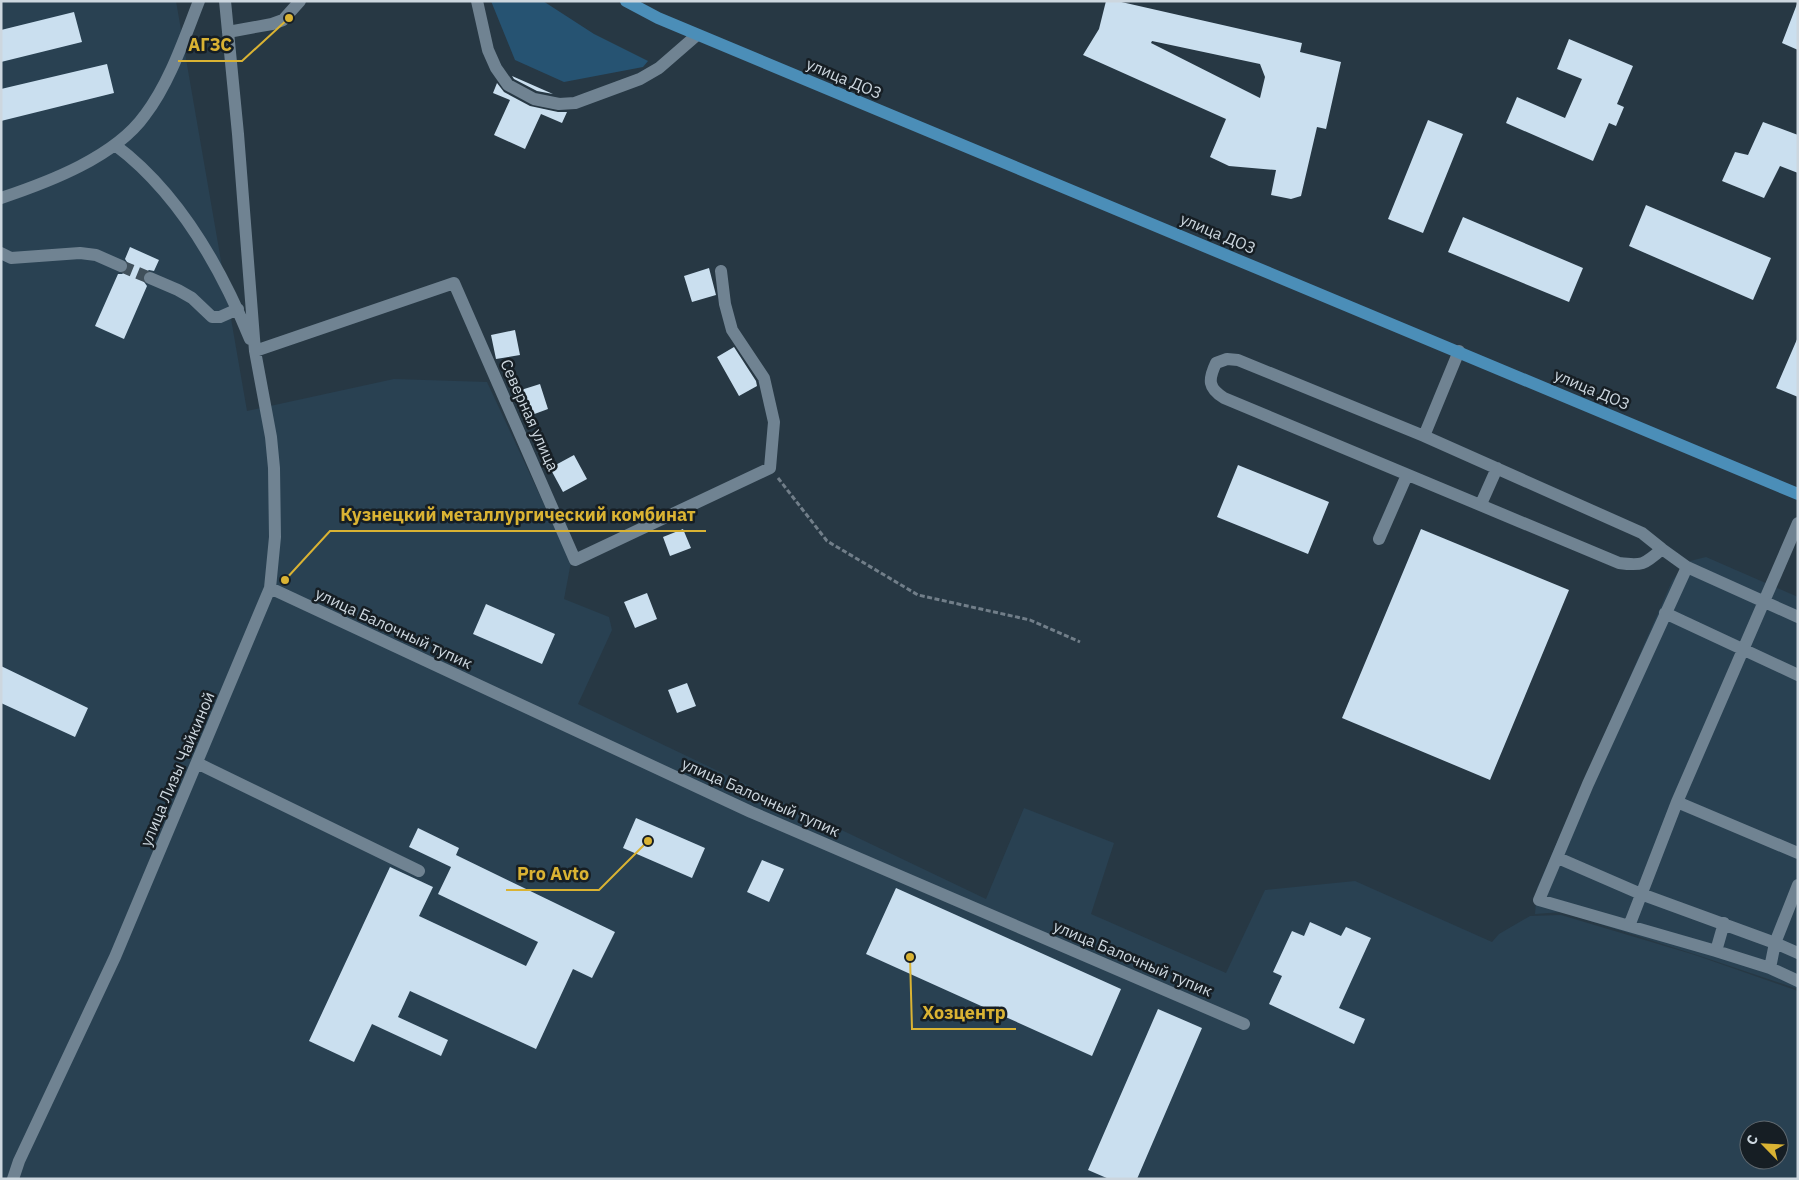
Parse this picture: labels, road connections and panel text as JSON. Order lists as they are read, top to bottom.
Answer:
{
  "streets": {
    "main road": ["улица ДОЗ"],
    "street": ["Северная улица", "улица Балочный тупик", "улица Лизы Чайкиной"]
  },
  "crossings": [
    ["Северная улица", "улица Лизы Чайкиной"],
    ["улица Балочный тупик", "улица Лизы Чайкиной"]
  ],
  "places": [
    "АГЗС",
    "Кузнецкий металлургический комбинат",
    "Pro Аvto",
    "Хозцентр"
  ],
  "north": "top left"
}
